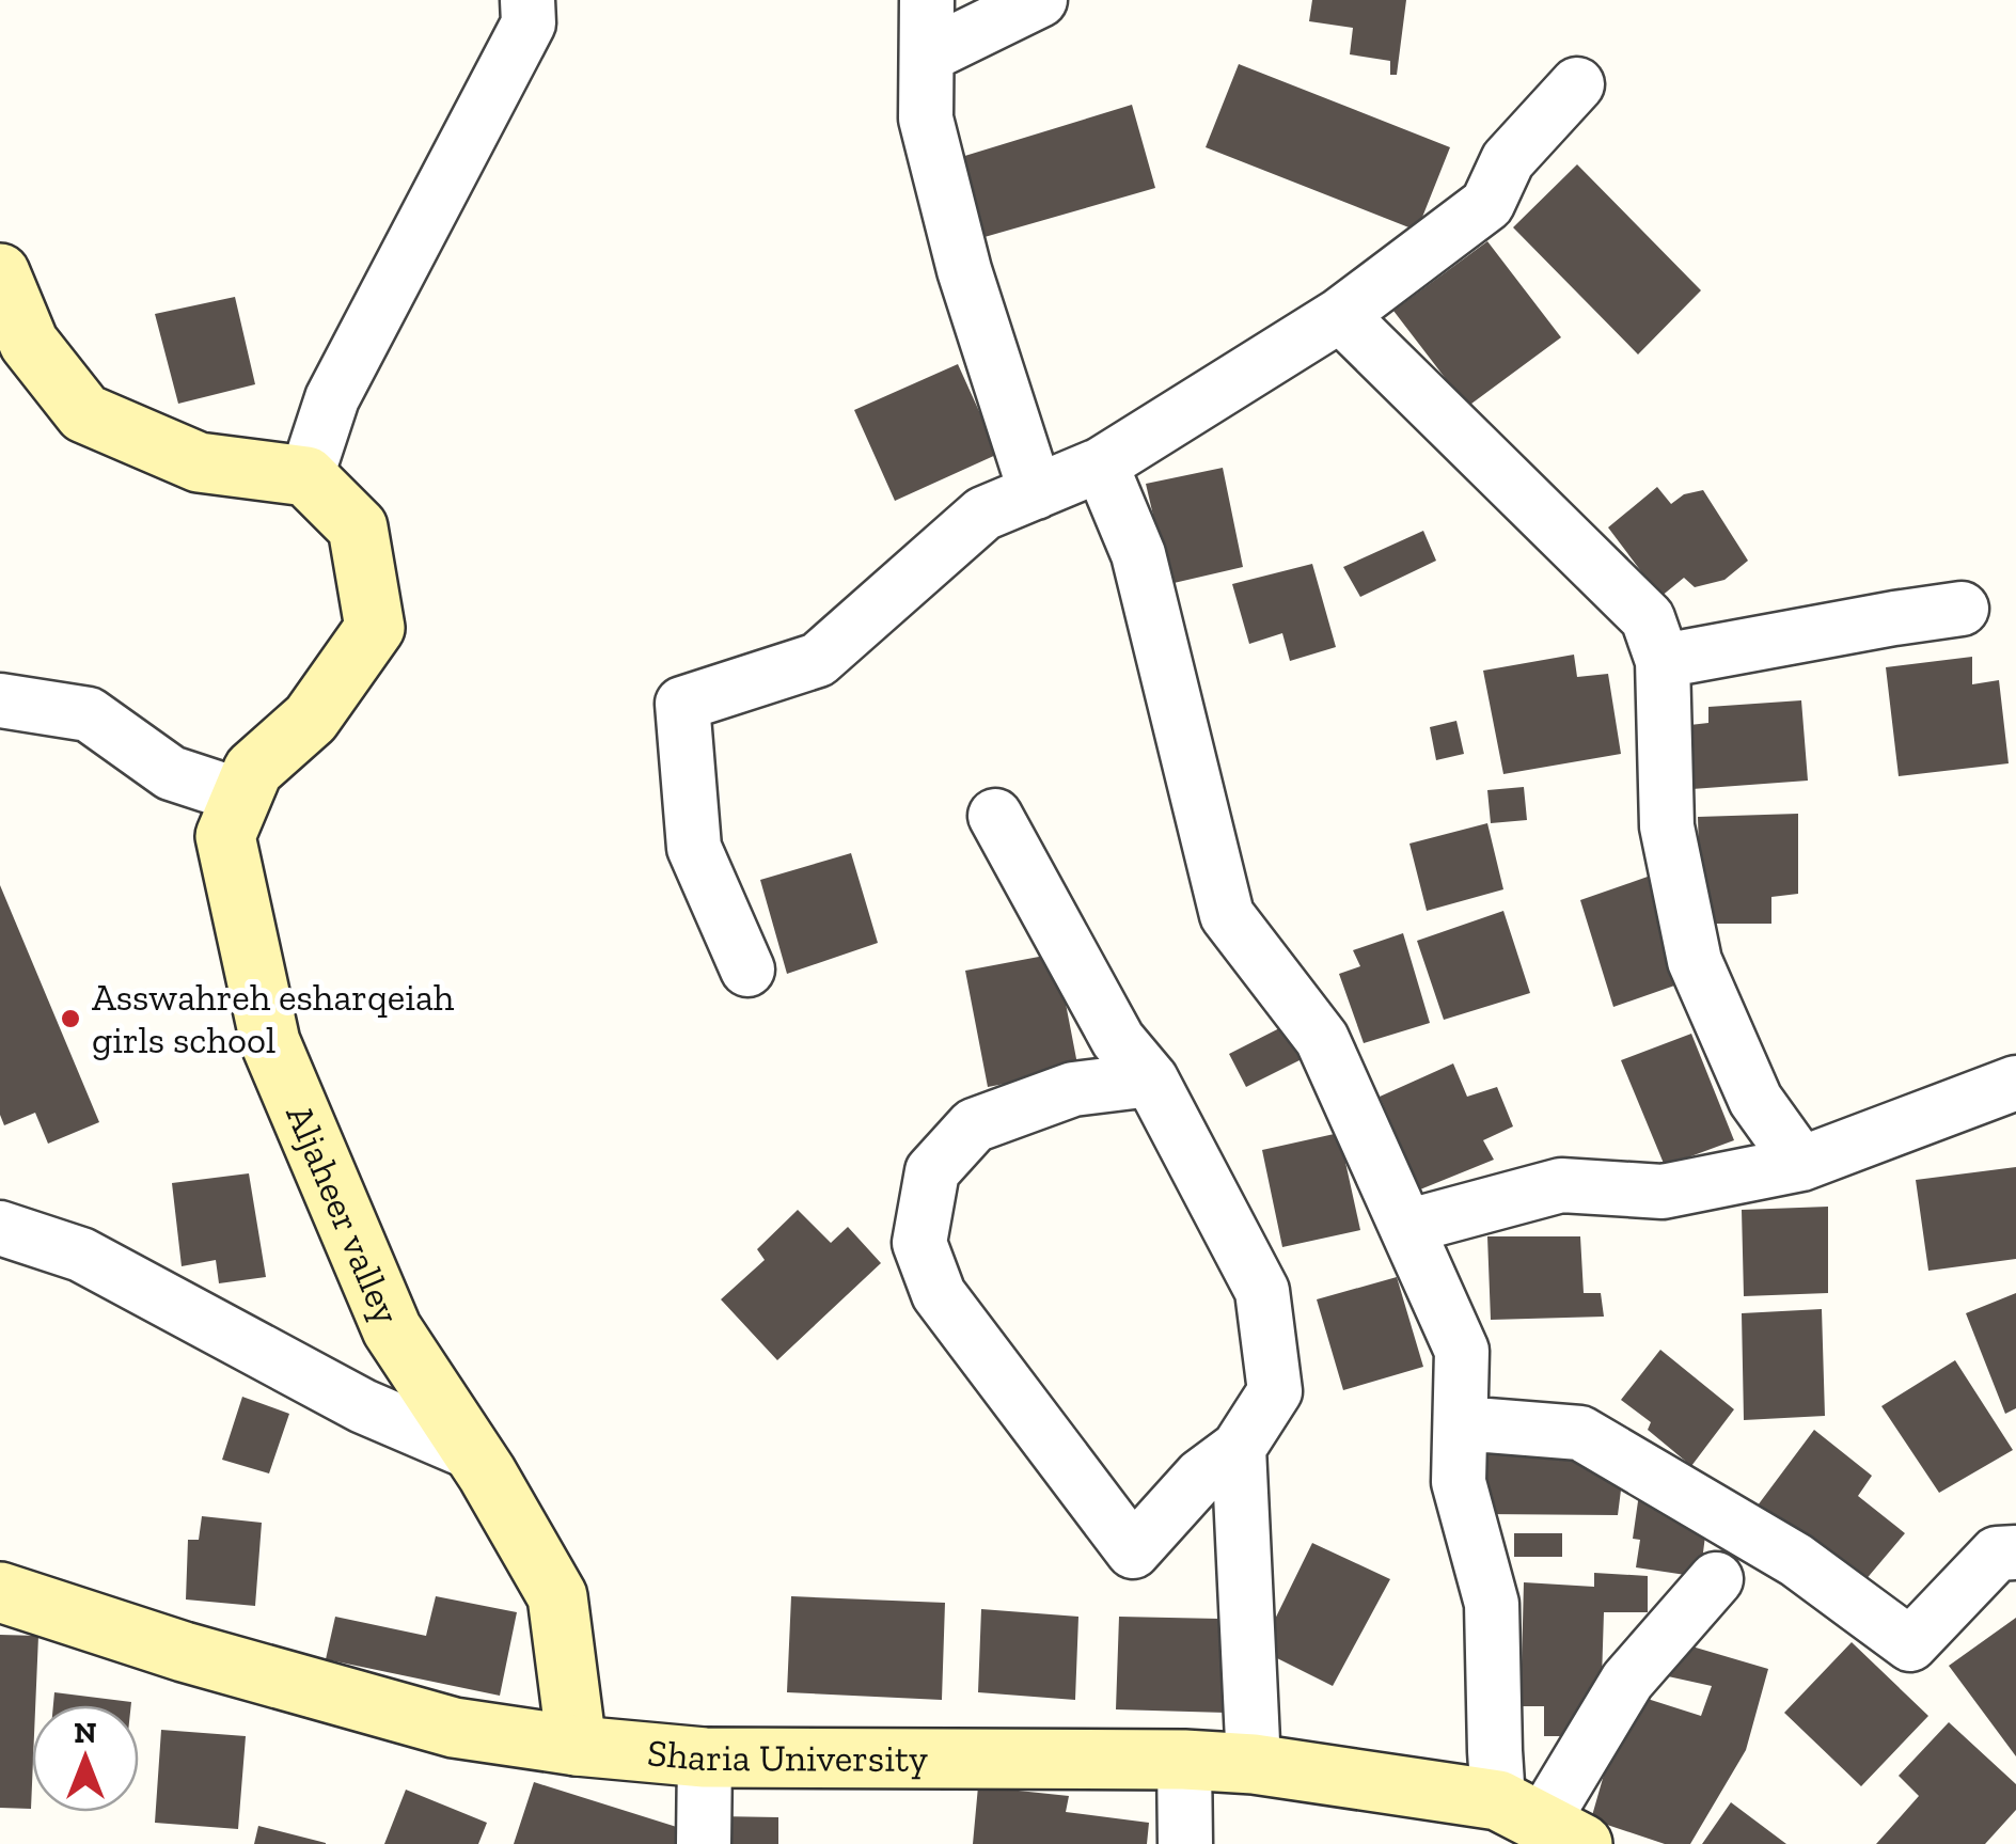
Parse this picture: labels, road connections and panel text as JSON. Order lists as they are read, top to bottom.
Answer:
{
  "streets": {
    "street": ["Aljaheer valley", "Sharia University"]
  },
  "crossings": [
    ["Aljaheer valley", "Sharia University"]
  ],
  "places": ["Asswahreh esharqeiah girls school"],
  "north": "top"
}
